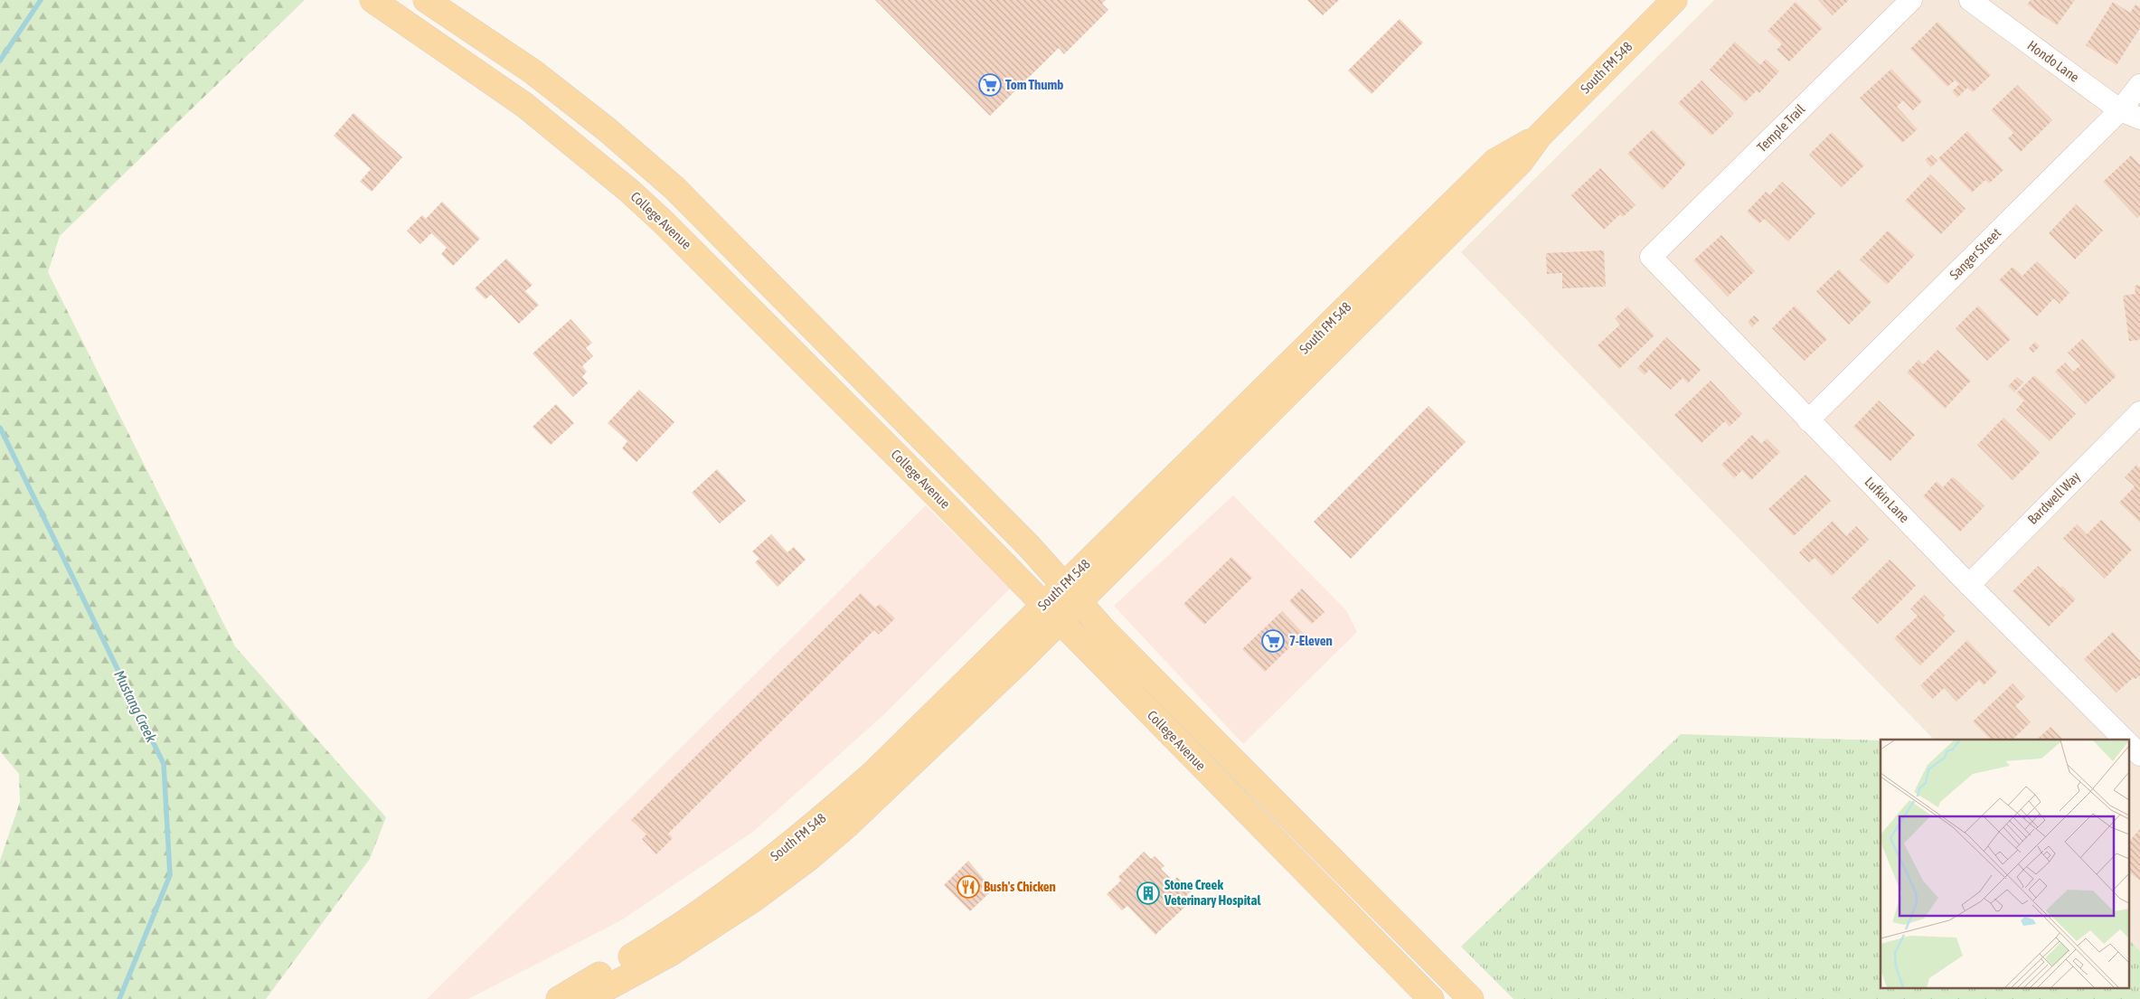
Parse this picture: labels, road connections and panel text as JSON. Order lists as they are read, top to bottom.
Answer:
{
  "streets": {
    "main road": ["South FM 548", "College Avenue"],
    "street": [
      "Hondo Lane",
      "Temple Trail",
      "Sanger Street",
      "Bardwell Way",
      "Lufkin Lane"
    ]
  },
  "crossings": [
    ["Hondo Lane", "Sanger Street"],
    ["South FM 548", "College Avenue"],
    ["Temple Trail", "Lufkin Lane"],
    ["Sanger Street", "Lufkin Lane"],
    ["Bardwell Way", "Lufkin Lane"]
  ],
  "water": ["Mustang Creek"],
  "places": {
    "supermarket": ["Tom Thumb", "7-Eleven"],
    "restaurant": ["Bush's Chicken"],
    "building": ["Stone Creek Veterinary Hospital"]
  }
}
